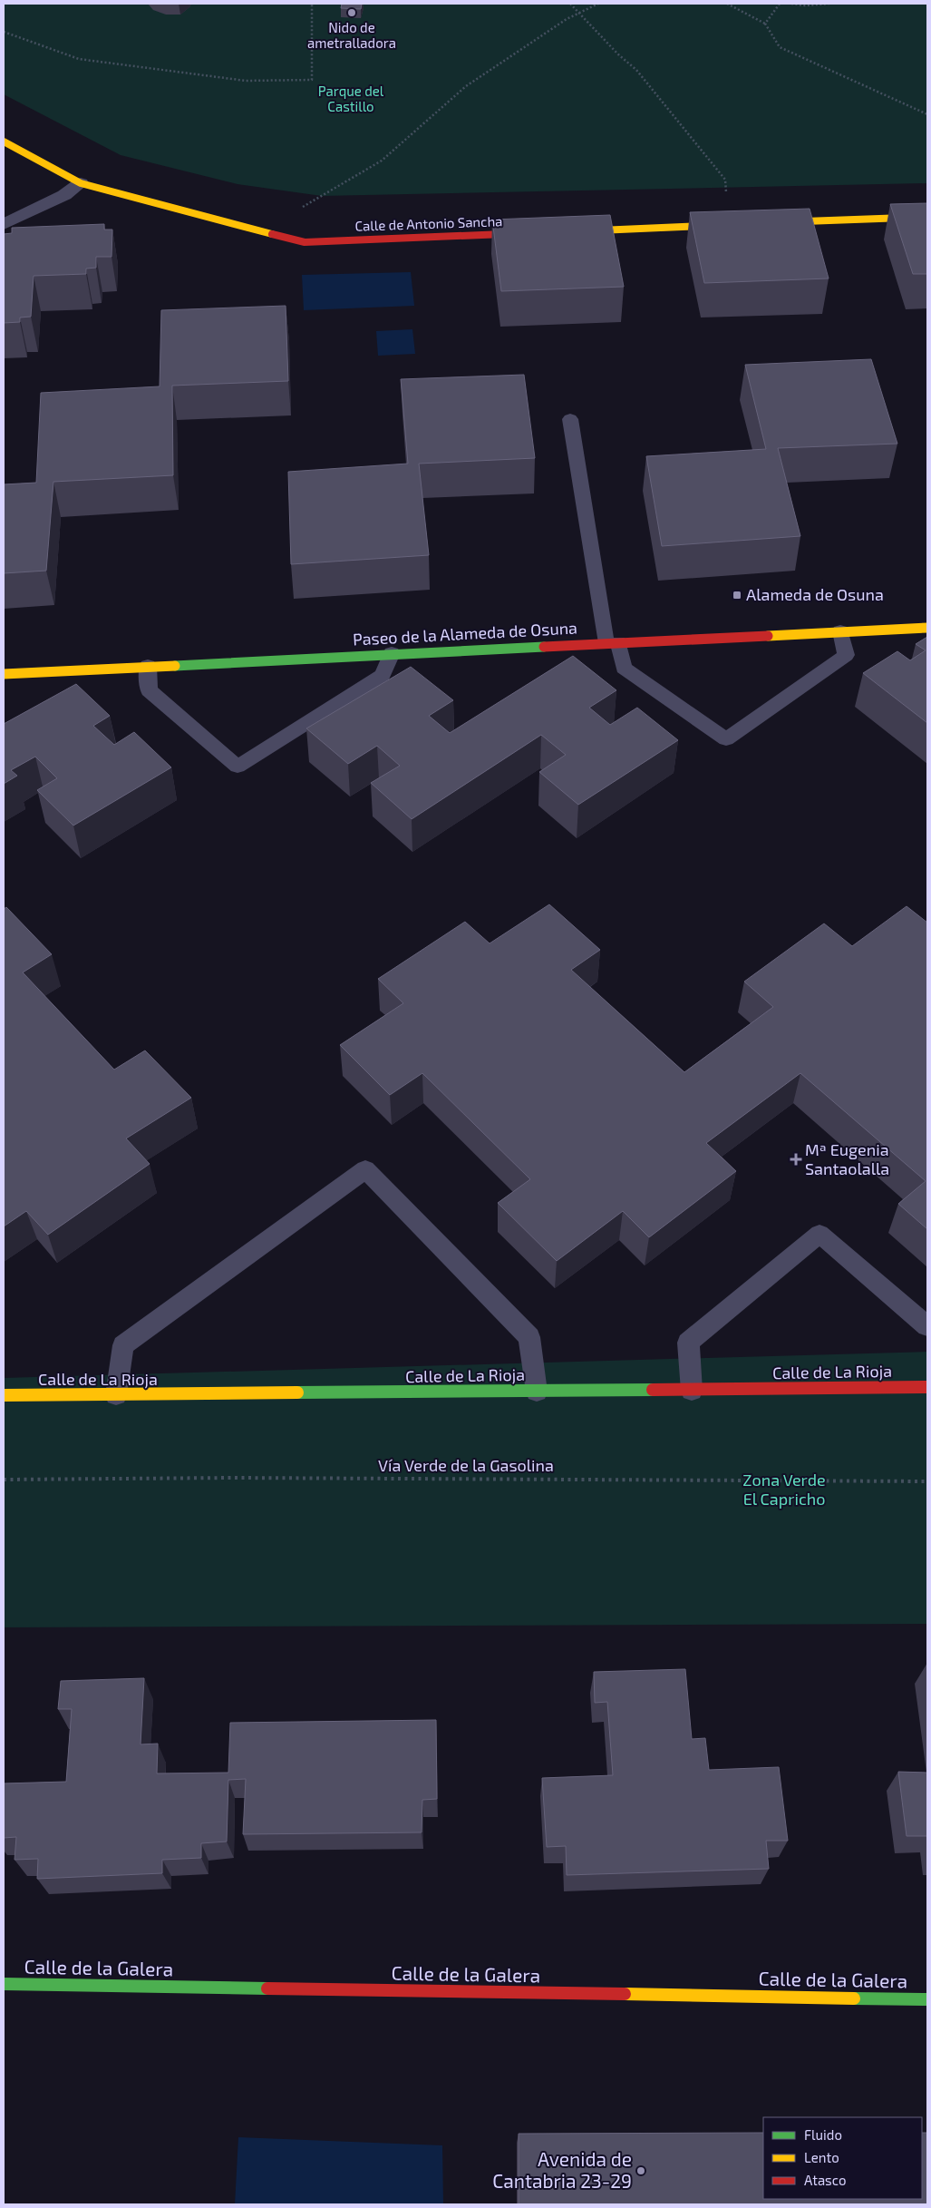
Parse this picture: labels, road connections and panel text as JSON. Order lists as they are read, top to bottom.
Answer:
{
  "streets": {
    "street": [
      "Calle de Antonio Sancha",
      "Paseo de la Alameda de Osuna",
      "Calle de La Rioja",
      "Calle de la Galera"
    ],
    "path": ["Vía Verde de la Gasolina"]
  },
  "parks": ["Parque del Castillo", "Zona Verde El Capricho"],
  "places": {
    "other": ["Nido de ametralladora", "Avenida de Cantabria 23-29"],
    "transit": ["Alameda de Osuna"],
    "health": ["Mª Eugenia Santaolalla"]
  },
  "legend": ["Fluido", "Lento", "Atasco"]
}
